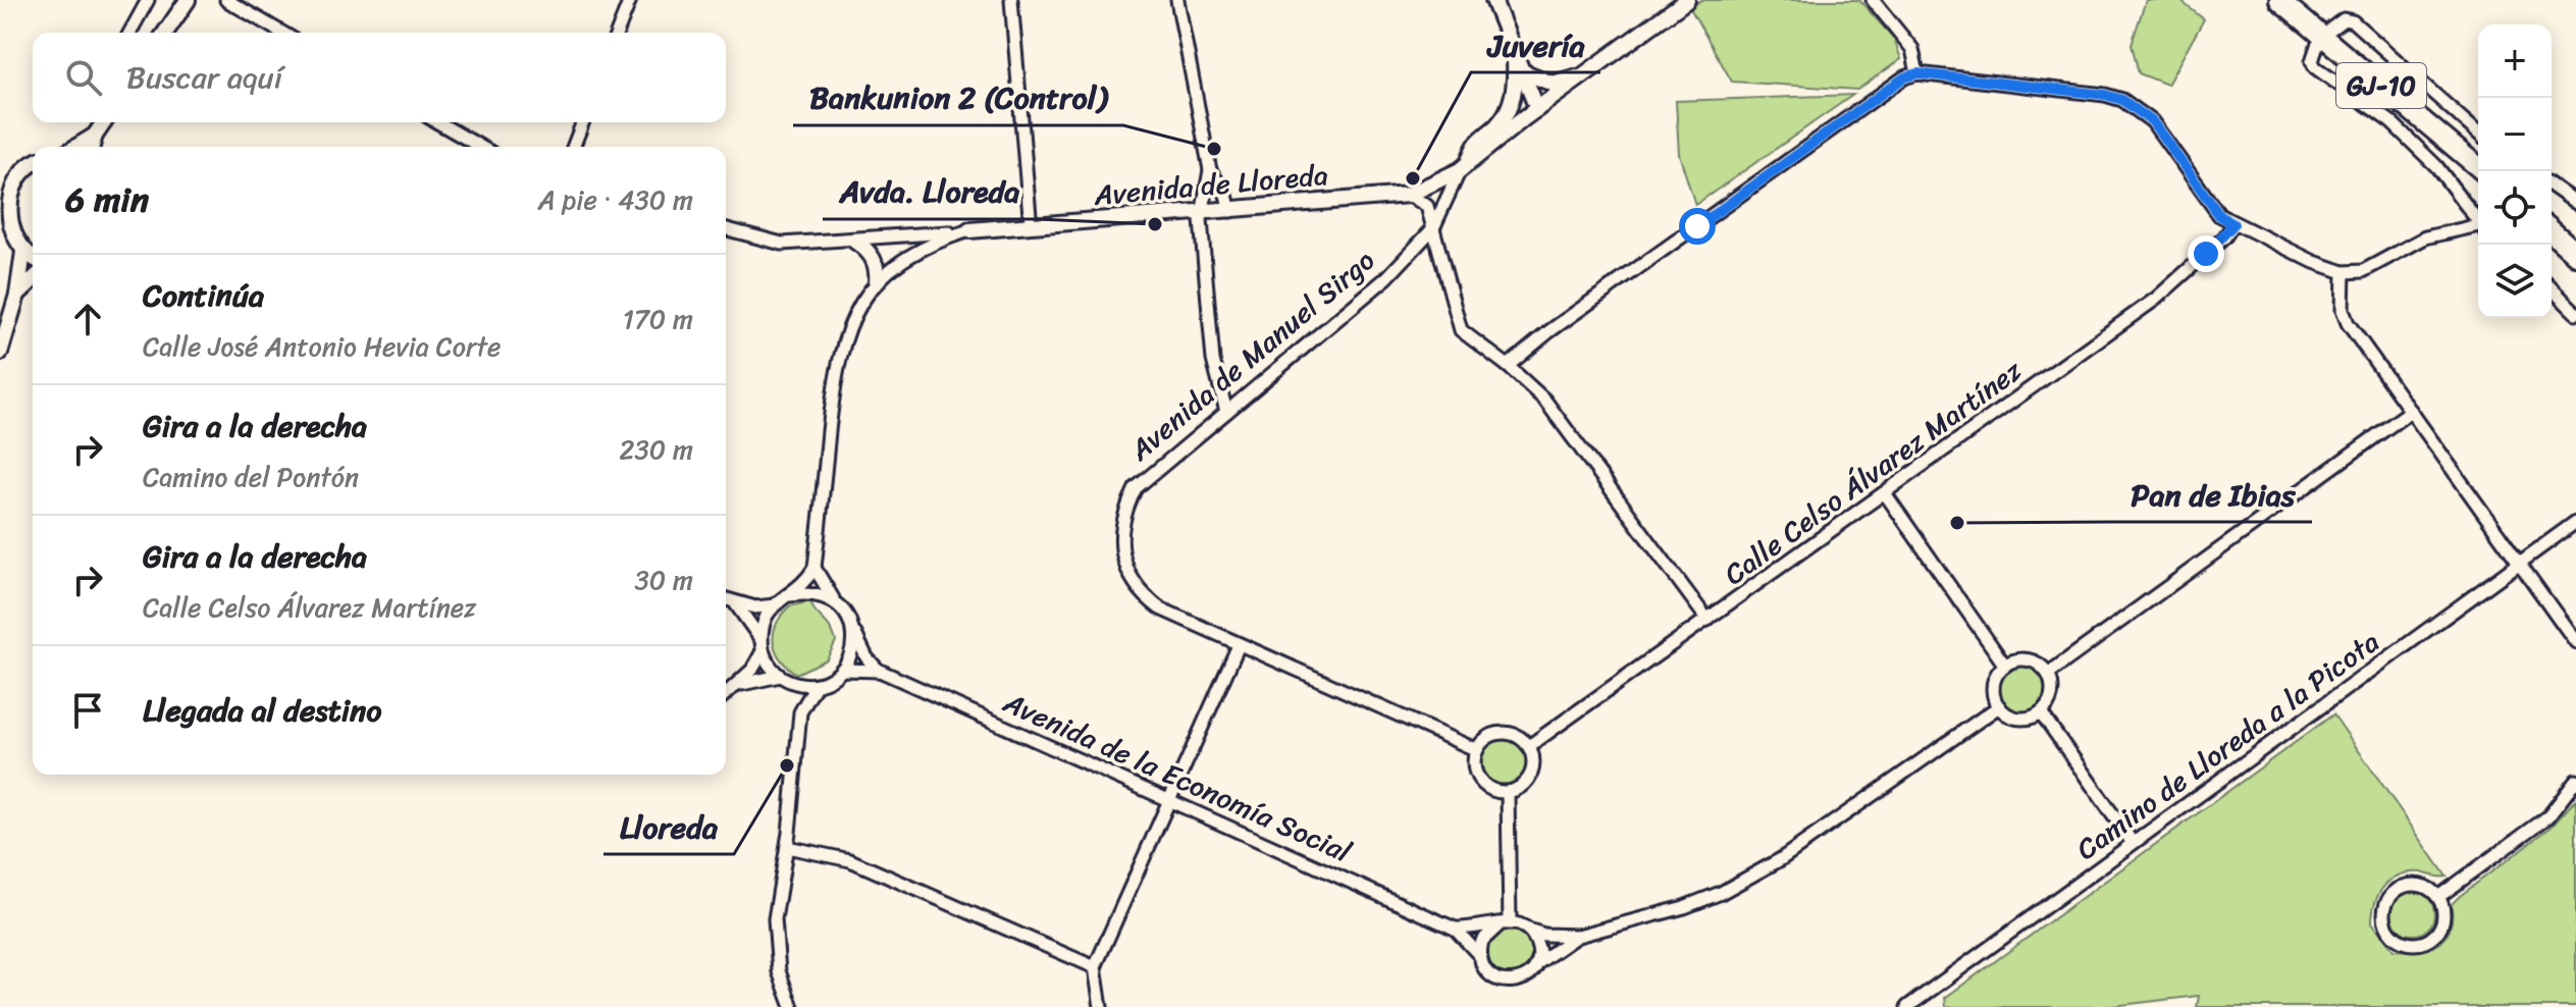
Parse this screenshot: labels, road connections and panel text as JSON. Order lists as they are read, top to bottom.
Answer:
{
  "streets": {
    "highway": ["GJ-10"],
    "street": [
      "Avenida de Lloreda",
      "Avenida de Manuel Sirgo",
      "Calle Celso Álvarez Martínez",
      "Camino de Lloreda a la Picota",
      "Avenida de la Economía Social"
    ]
  },
  "crossings": [
    ["Avenida de Lloreda", "Avenida de Manuel Sirgo"],
    ["Avenida de Manuel Sirgo", "Calle Celso Álvarez Martínez"]
  ],
  "places": [
    "Bankunion 2 (Control)",
    "Juvería",
    "Avda. Lloreda",
    "Pan de Ibias",
    "Lloreda"
  ],
  "page": {
    "map_buttons": ["+", "−"],
    "search": "Buscar aquí",
    "heading": ["6 min", "A pie · 430 m"],
    "list": [
      ["Continúa", "Calle José Antonio Hevia Corte", "170 m"],
      ["Gira a la derecha", "Camino del Pontón", "230 m"],
      ["Gira a la derecha", "Calle Celso Álvarez Martínez", "30 m"],
      "Llegada al destino"
    ]
  }
}
